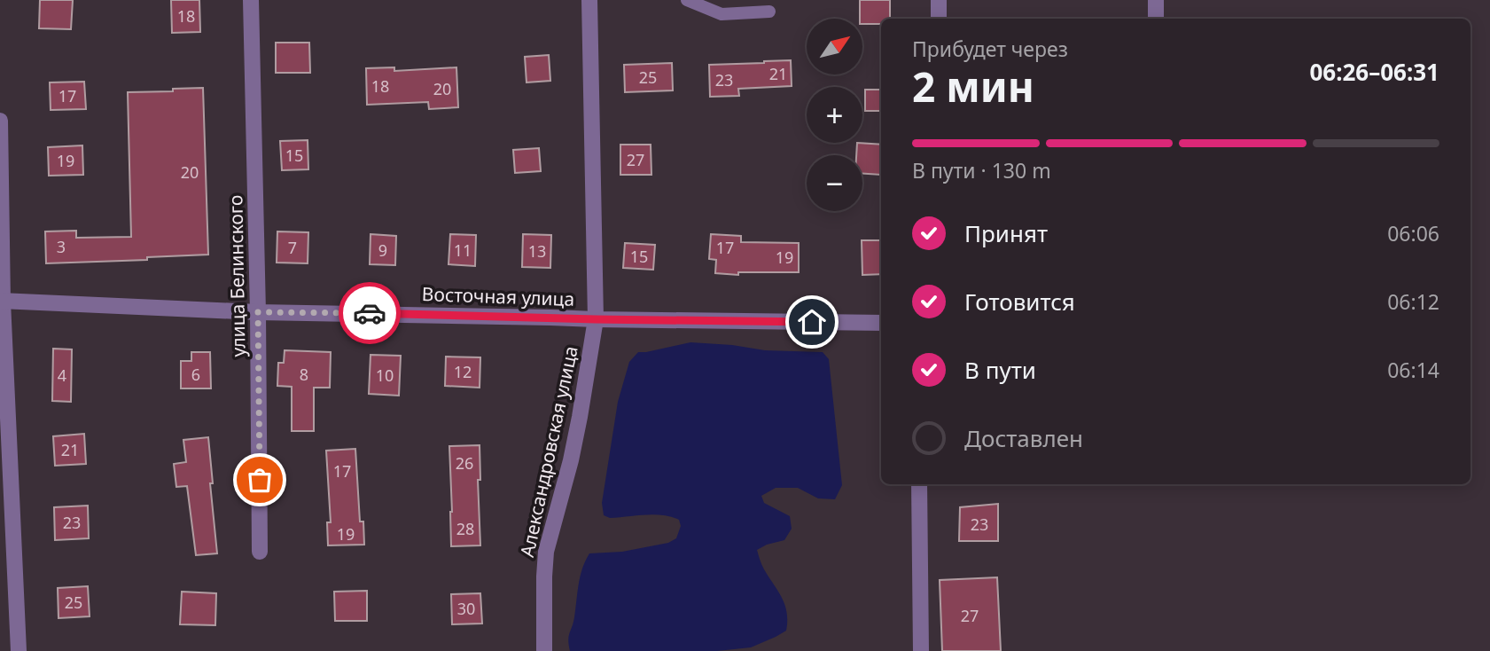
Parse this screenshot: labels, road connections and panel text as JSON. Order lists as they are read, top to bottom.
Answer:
{
  "streets": {
    "street": ["улица Белинского", "Восточная улица", "Александровская улица"]
  },
  "crossings": [
    ["улица Белинского", "Восточная улица"],
    ["Восточная улица", "Александровская улица"]
  ],
  "house_numbers": [
    "18",
    "21",
    "25",
    "23",
    "18",
    "20",
    "17",
    "15",
    "27",
    "19",
    "20",
    "3",
    "7",
    "17",
    "9",
    "11",
    "13",
    "15",
    "19",
    "12",
    "6",
    "8",
    "4",
    "10",
    "21",
    "26",
    "17",
    "23",
    "23",
    "28",
    "19",
    "25",
    "30",
    "27"
  ],
  "north": "top right",
  "page": {
    "map_buttons": ["+", "−"],
    "heading": ["2 мин", "Прибудет через", "06:26–06:31"],
    "bar": "В пути · 130 m",
    "list": [
      ["Принят", "06:06"],
      ["Готовится", "06:12"],
      ["В пути", "06:14"],
      "Доставлен"
    ]
  }
}
